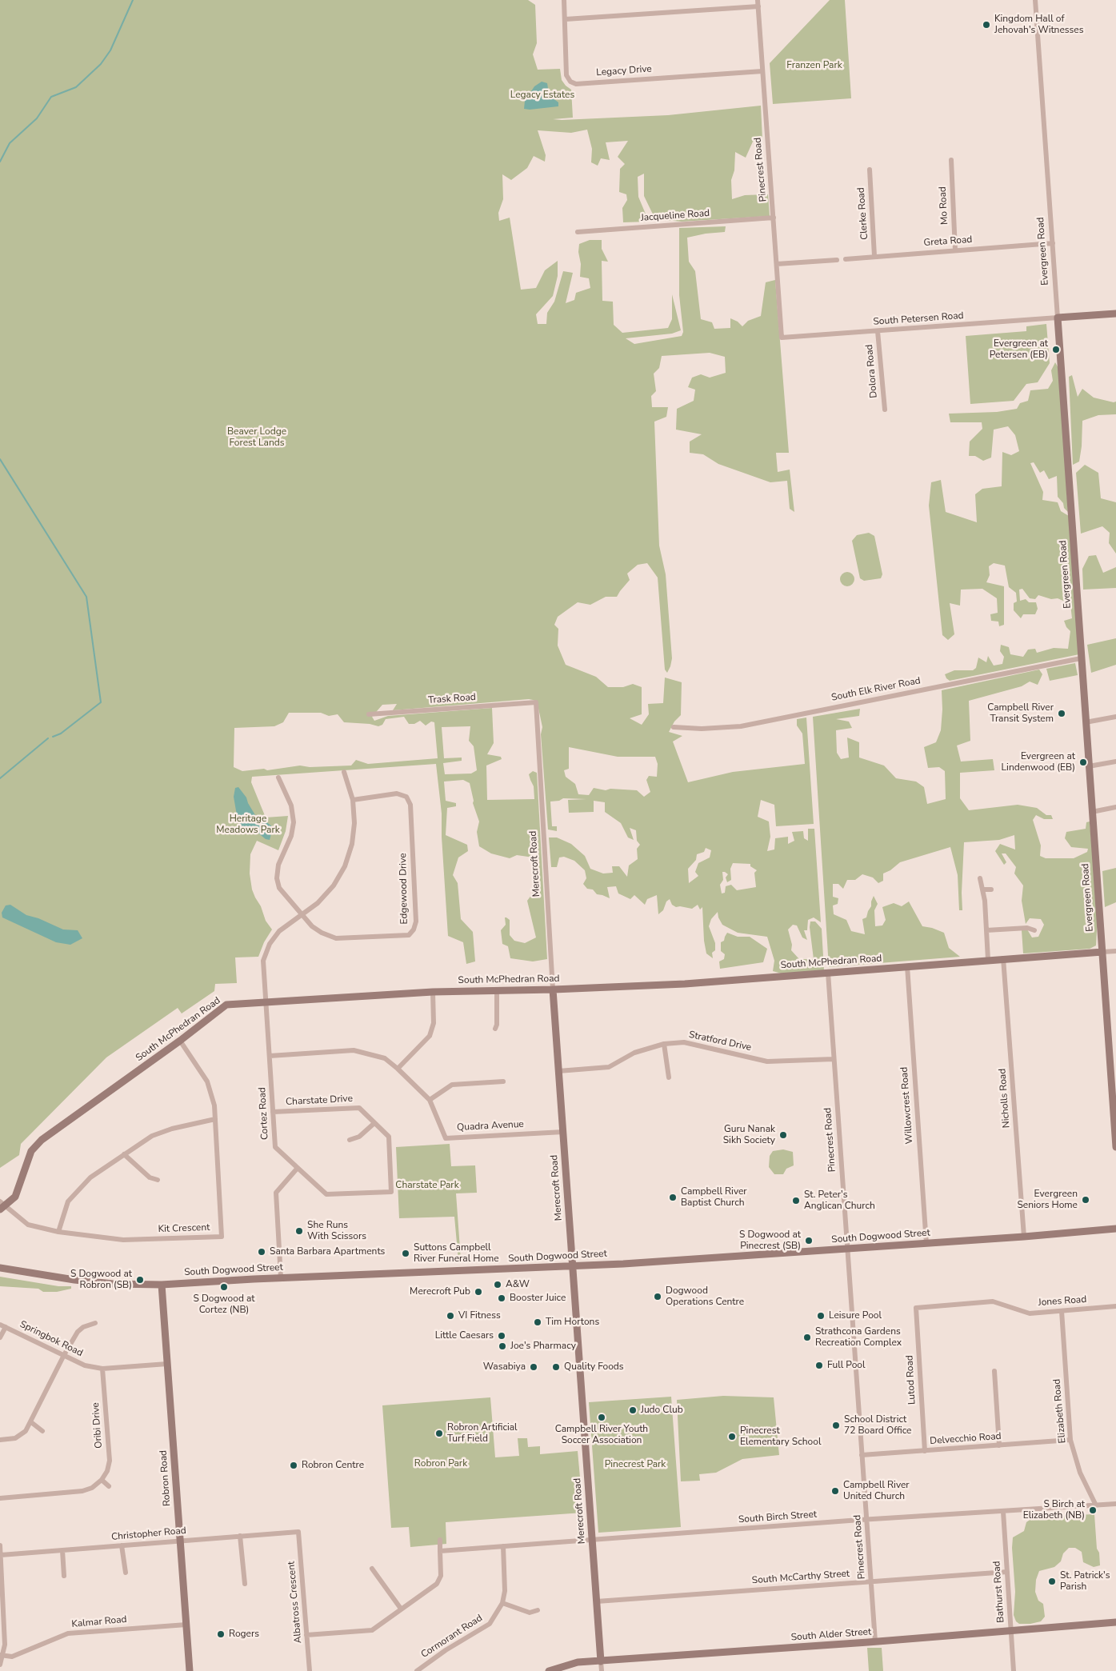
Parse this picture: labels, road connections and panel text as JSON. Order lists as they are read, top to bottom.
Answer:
{
  "streets": {
    "street": [
      "Legacy Drive",
      "Pinecrest Road",
      "Mo Road",
      "Clerke Road",
      "Jacqueline Road",
      "Greta Road",
      "Evergreen Road",
      "South Petersen Road",
      "Dolora Road",
      "South Elk River Road",
      "Trask Road",
      "Merecroft Road",
      "Edgewood Drive",
      "South McPhedran Road",
      "Stratford Drive",
      "Nicholls Road",
      "Charstate Drive",
      "Willowcrest Road",
      "Cortez Road",
      "Quadra Avenue",
      "Kit Crescent",
      "South Dogwood Street",
      "Jones Road",
      "Springbok Road",
      "Lutod Road",
      "Elizabeth Road",
      "Oribi Drive",
      "Delvecchio Road",
      "Robron Road",
      "South Birch Street",
      "Christopher Road",
      "South McCarthy Street",
      "Bathurst Road",
      "Albatross Crescent",
      "Kalmar Road",
      "South Alder Street",
      "Cormorant Road"
    ]
  },
  "crossings": [
    ["Legacy Drive", "Pinecrest Road"],
    ["Pinecrest Road", "Jacqueline Road"],
    ["Pinecrest Road", "South Petersen Road"],
    ["Pinecrest Road", "South McPhedran Road"],
    ["Pinecrest Road", "Stratford Drive"],
    ["Pinecrest Road", "South Dogwood Street"],
    ["Pinecrest Road", "Delvecchio Road"],
    ["Pinecrest Road", "South Birch Street"],
    ["Pinecrest Road", "South McCarthy Street"],
    ["Pinecrest Road", "South Alder Street"],
    ["Mo Road", "Greta Road"],
    ["Clerke Road", "Greta Road"],
    ["Greta Road", "Evergreen Road"],
    ["Evergreen Road", "South Petersen Road"],
    ["Evergreen Road", "South Elk River Road"],
    ["Evergreen Road", "South McPhedran Road"],
    ["South Petersen Road", "Dolora Road"],
    ["Trask Road", "Merecroft Road"],
    ["Merecroft Road", "South McPhedran Road"],
    ["Merecroft Road", "Stratford Drive"],
    ["Merecroft Road", "Quadra Avenue"],
    ["Merecroft Road", "South Dogwood Street"],
    ["Merecroft Road", "South Birch Street"],
    ["Merecroft Road", "South McCarthy Street"],
    ["Merecroft Road", "South Alder Street"],
    ["Edgewood Drive", "Cortez Road"],
    ["South McPhedran Road", "Nicholls Road"],
    ["South McPhedran Road", "Willowcrest Road"],
    ["South McPhedran Road", "Cortez Road"],
    ["South McPhedran Road", "Kit Crescent"],
    ["Nicholls Road", "South Dogwood Street"],
    ["Charstate Drive", "Cortez Road"],
    ["Willowcrest Road", "South Dogwood Street"],
    ["Cortez Road", "Quadra Avenue"],
    ["South Dogwood Street", "Robron Road"],
    ["Jones Road", "Lutod Road"],
    ["Jones Road", "Elizabeth Road"],
    ["Springbok Road", "Oribi Drive"],
    ["Springbok Road", "Robron Road"],
    ["Lutod Road", "Delvecchio Road"],
    ["Elizabeth Road", "Delvecchio Road"],
    ["Elizabeth Road", "South Birch Street"],
    ["Robron Road", "Christopher Road"],
    ["Robron Road", "Kalmar Road"],
    ["South Birch Street", "Bathurst Road"],
    ["South Birch Street", "Cormorant Road"],
    ["Christopher Road", "Albatross Crescent"],
    ["South McCarthy Street", "Bathurst Road"],
    ["Bathurst Road", "South Alder Street"]
  ],
  "parks": [
    "Franzen Park",
    "Legacy Estates",
    "Beaver Lodge Forest Lands",
    "Heritage Meadows Park",
    "Charstate Park",
    "Robron Park",
    "Pinecrest Park"
  ],
  "places": [
    "Kingdom Hall of Jehovah's Witnesses",
    "Evergreen at Petersen (EB)",
    "Campbell River Transit System",
    "Evergreen at Lindenwood (EB)",
    "Guru Nanak Sikh Society",
    "Campbell River Baptist Church",
    "Evergreen Seniors Home",
    "St. Peter's Anglican Church",
    "She Runs With Scissors",
    "S Dogwood at Pinecrest (SB)",
    "Santa Barbara Apartments",
    "Suttons Campbell River Funeral Home",
    "S Dogwood at Robron (SB)",
    "A&W",
    "S Dogwood at Cortez (NB)",
    "Merecroft Pub",
    "Dogwood Operations Centre",
    "Booster Juice",
    "VI Fitness",
    "Leisure Pool",
    "Tim Hortons",
    "Little Caesars",
    "Strathcona Gardens Recreation Complex",
    "Joe's Pharmacy",
    "Full Pool",
    "Wasabiya",
    "Quality Foods",
    "Judo Club",
    "Campbell River Youth Soccer Association",
    "School District 72 Board Office",
    "Robron Artificial Turf Field",
    "Pinecrest Elementary School",
    "Robron Centre",
    "Campbell River United Church",
    "S Birch at Elizabeth (NB)",
    "St. Patrick's Parish",
    "Rogers"
  ]
}
